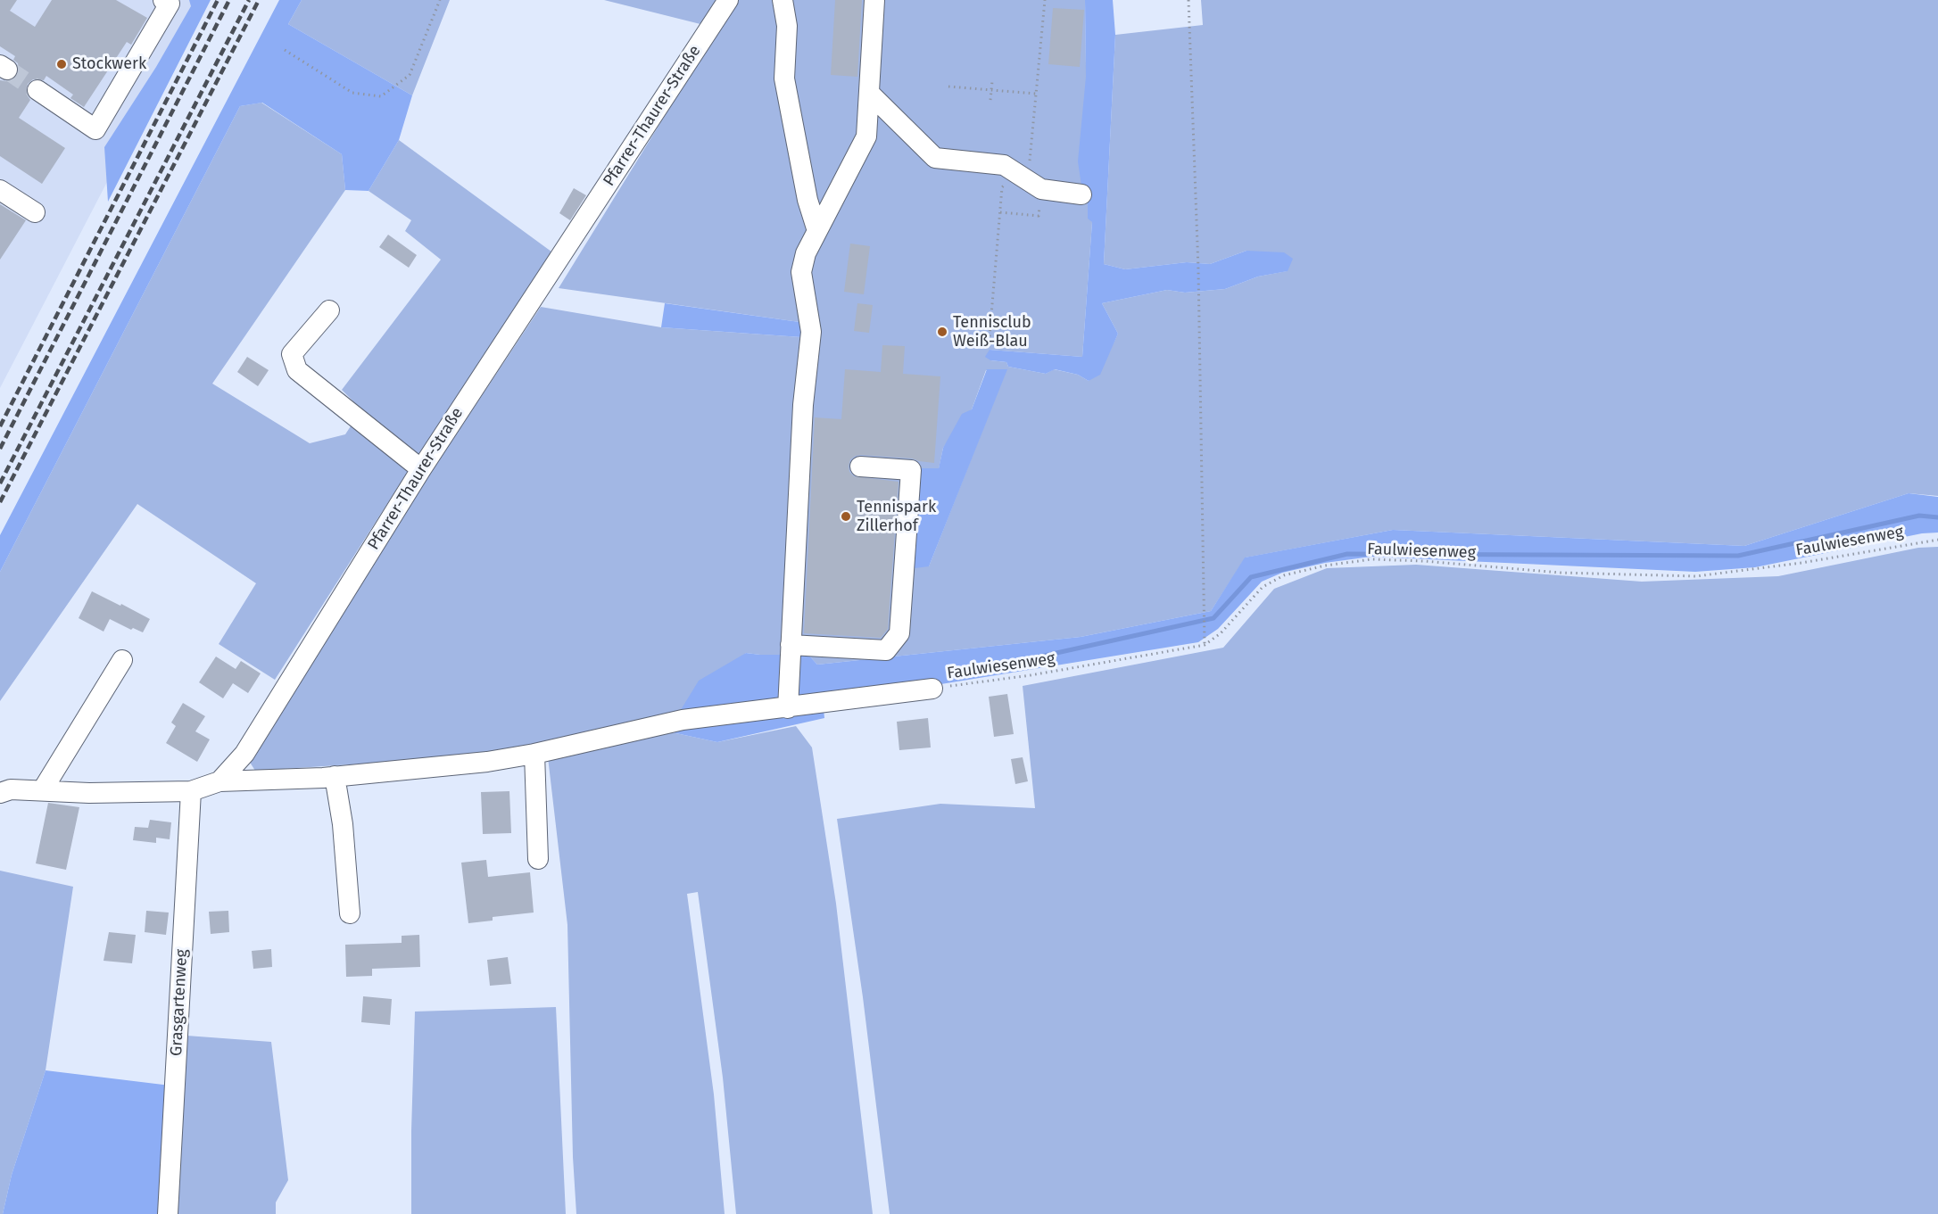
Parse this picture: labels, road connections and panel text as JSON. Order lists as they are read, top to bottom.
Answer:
{
  "streets": {
    "street": ["Pfarrer-Thaurer-Straße", "Grasgartenweg"],
    "path": ["Faulwiesenweg"]
  },
  "places": ["Stockwerk", "Tennisclub Weiß-Blau", "Tennispark Zillerhof"]
}
